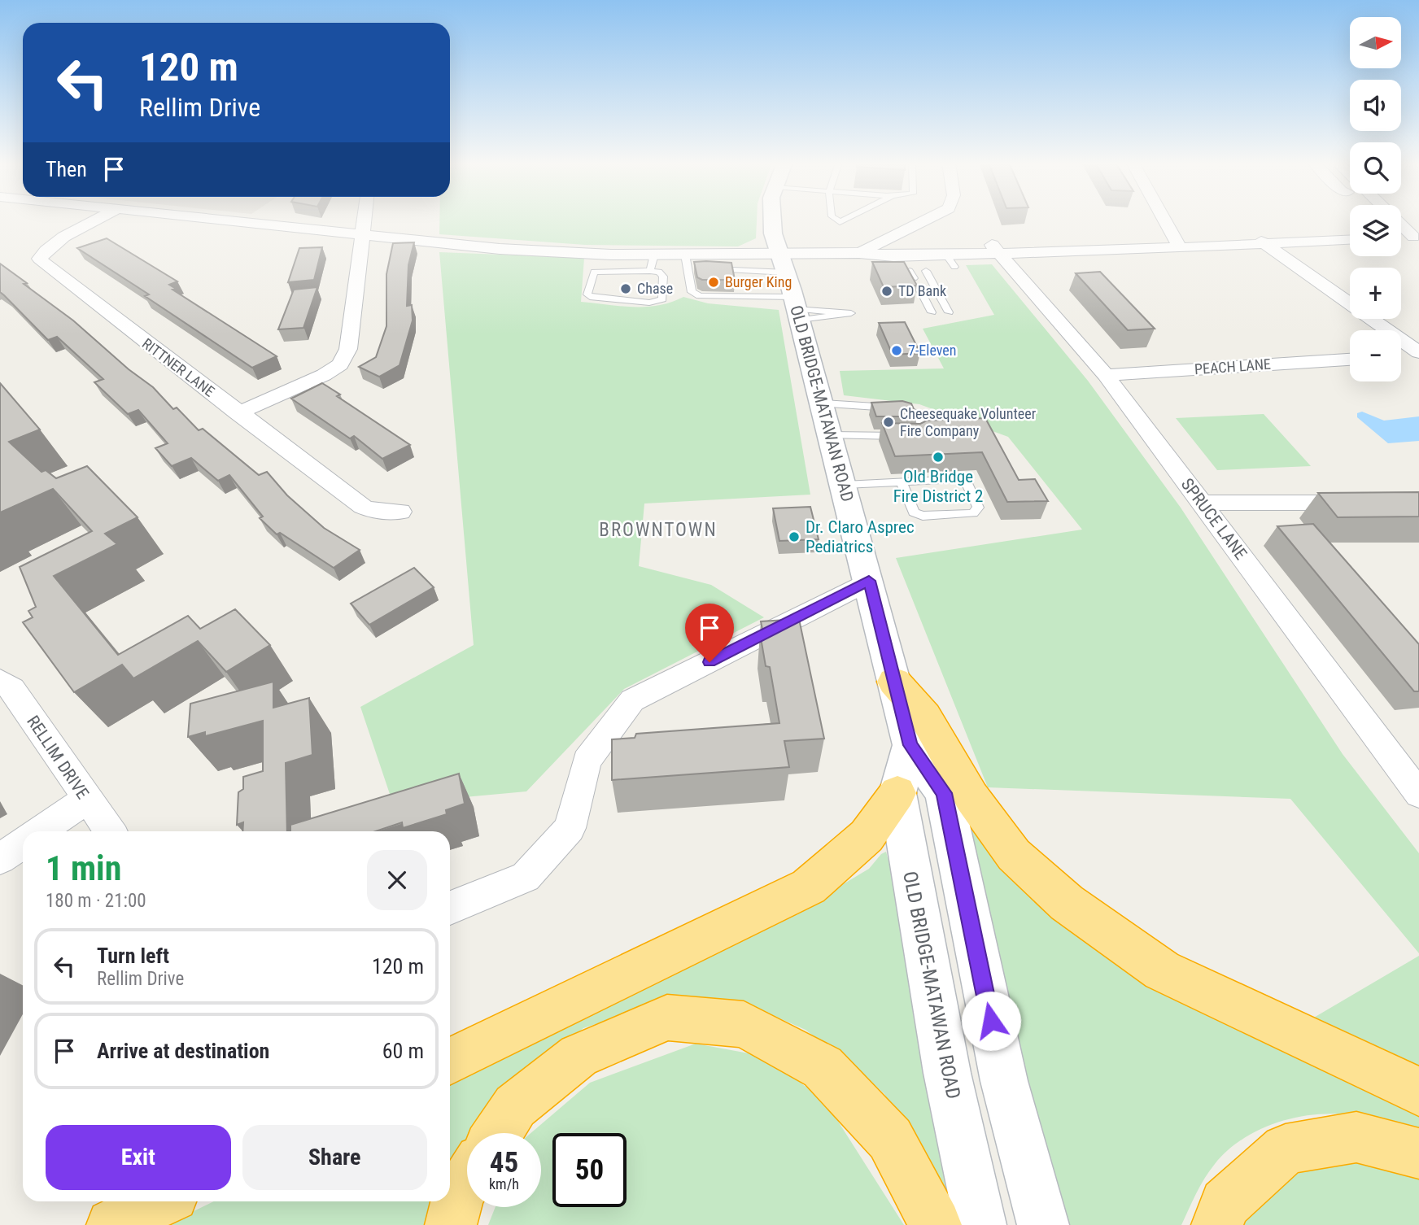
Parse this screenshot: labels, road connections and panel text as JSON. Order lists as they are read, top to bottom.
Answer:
{
  "streets": {
    "main road": ["OLD BRIDGE-MATAWAN ROAD"],
    "street": [
      "PEACH LANE",
      "RITTNER LANE",
      "SPRUCE LANE",
      "RELLIM DRIVE"
    ]
  },
  "crossings": [
    ["PEACH LANE", "SPRUCE LANE"]
  ],
  "districts": ["BROWNTOWN"],
  "places": [
    "Burger King",
    "Chase",
    "TD Bank",
    "7-Eleven",
    "Cheesequake Volunteer Fire Company",
    "Old Bridge Fire District 2",
    "Dr. Claro Asprec Pediatrics"
  ],
  "north": "right",
  "page": {
    "map_buttons": ["+", "−"],
    "turn": ["120 m", "Rellim Drive"],
    "then": "Then",
    "heading": ["1 min", "180 m · 21:00"],
    "list": [
      {
        "name": "Turn left",
        "note": "Rellim Drive",
        "value": "120 m"
      },
      {
        "name": "Arrive at destination",
        "value": "60 m"
      }
    ],
    "buttons": ["Exit", "Share"],
    "speed": "45 km/h",
    "limit": "50"
  }
}
